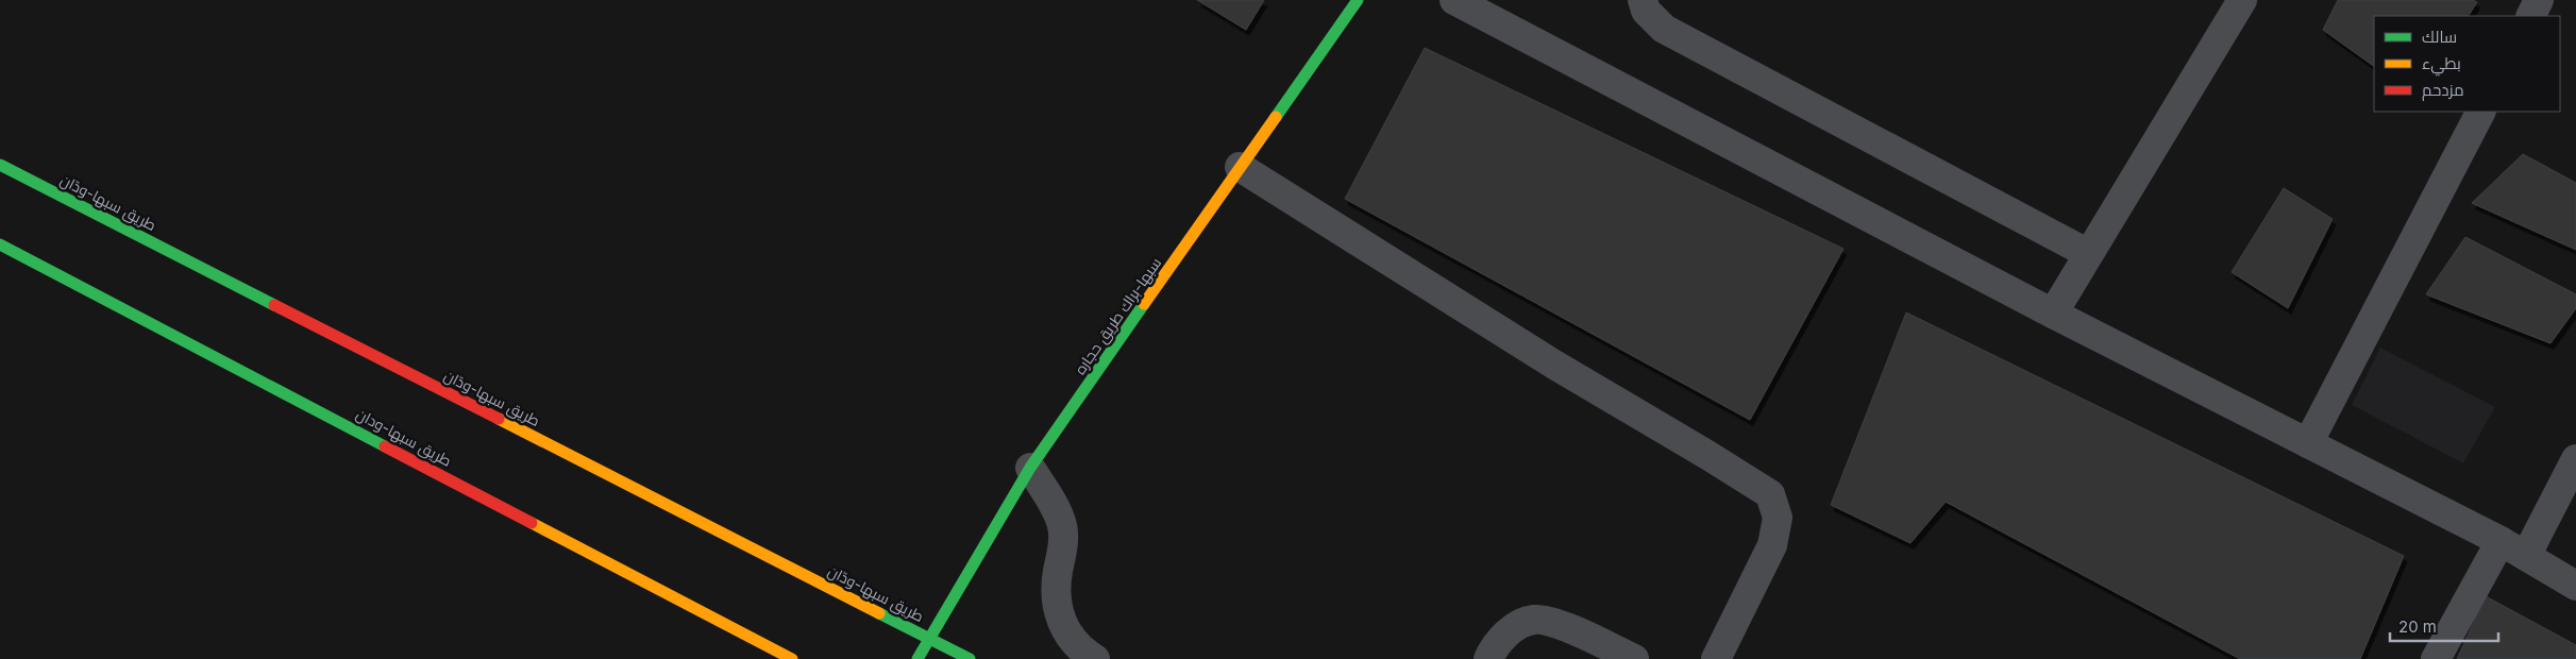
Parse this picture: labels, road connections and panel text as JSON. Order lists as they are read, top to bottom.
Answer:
{
  "streets": {
    "main road": ["طريق سبها-ودّان", "سبها-براك طريق حجاره", "طريق سبها-ودان"]
  },
  "crossings": [
    ["طريق سبها-ودّان", "سبها-براك طريق حجاره"]
  ],
  "legend": ["سالك", "بطيء", "مزدحم"],
  "scale_bar": "20 m"
}
